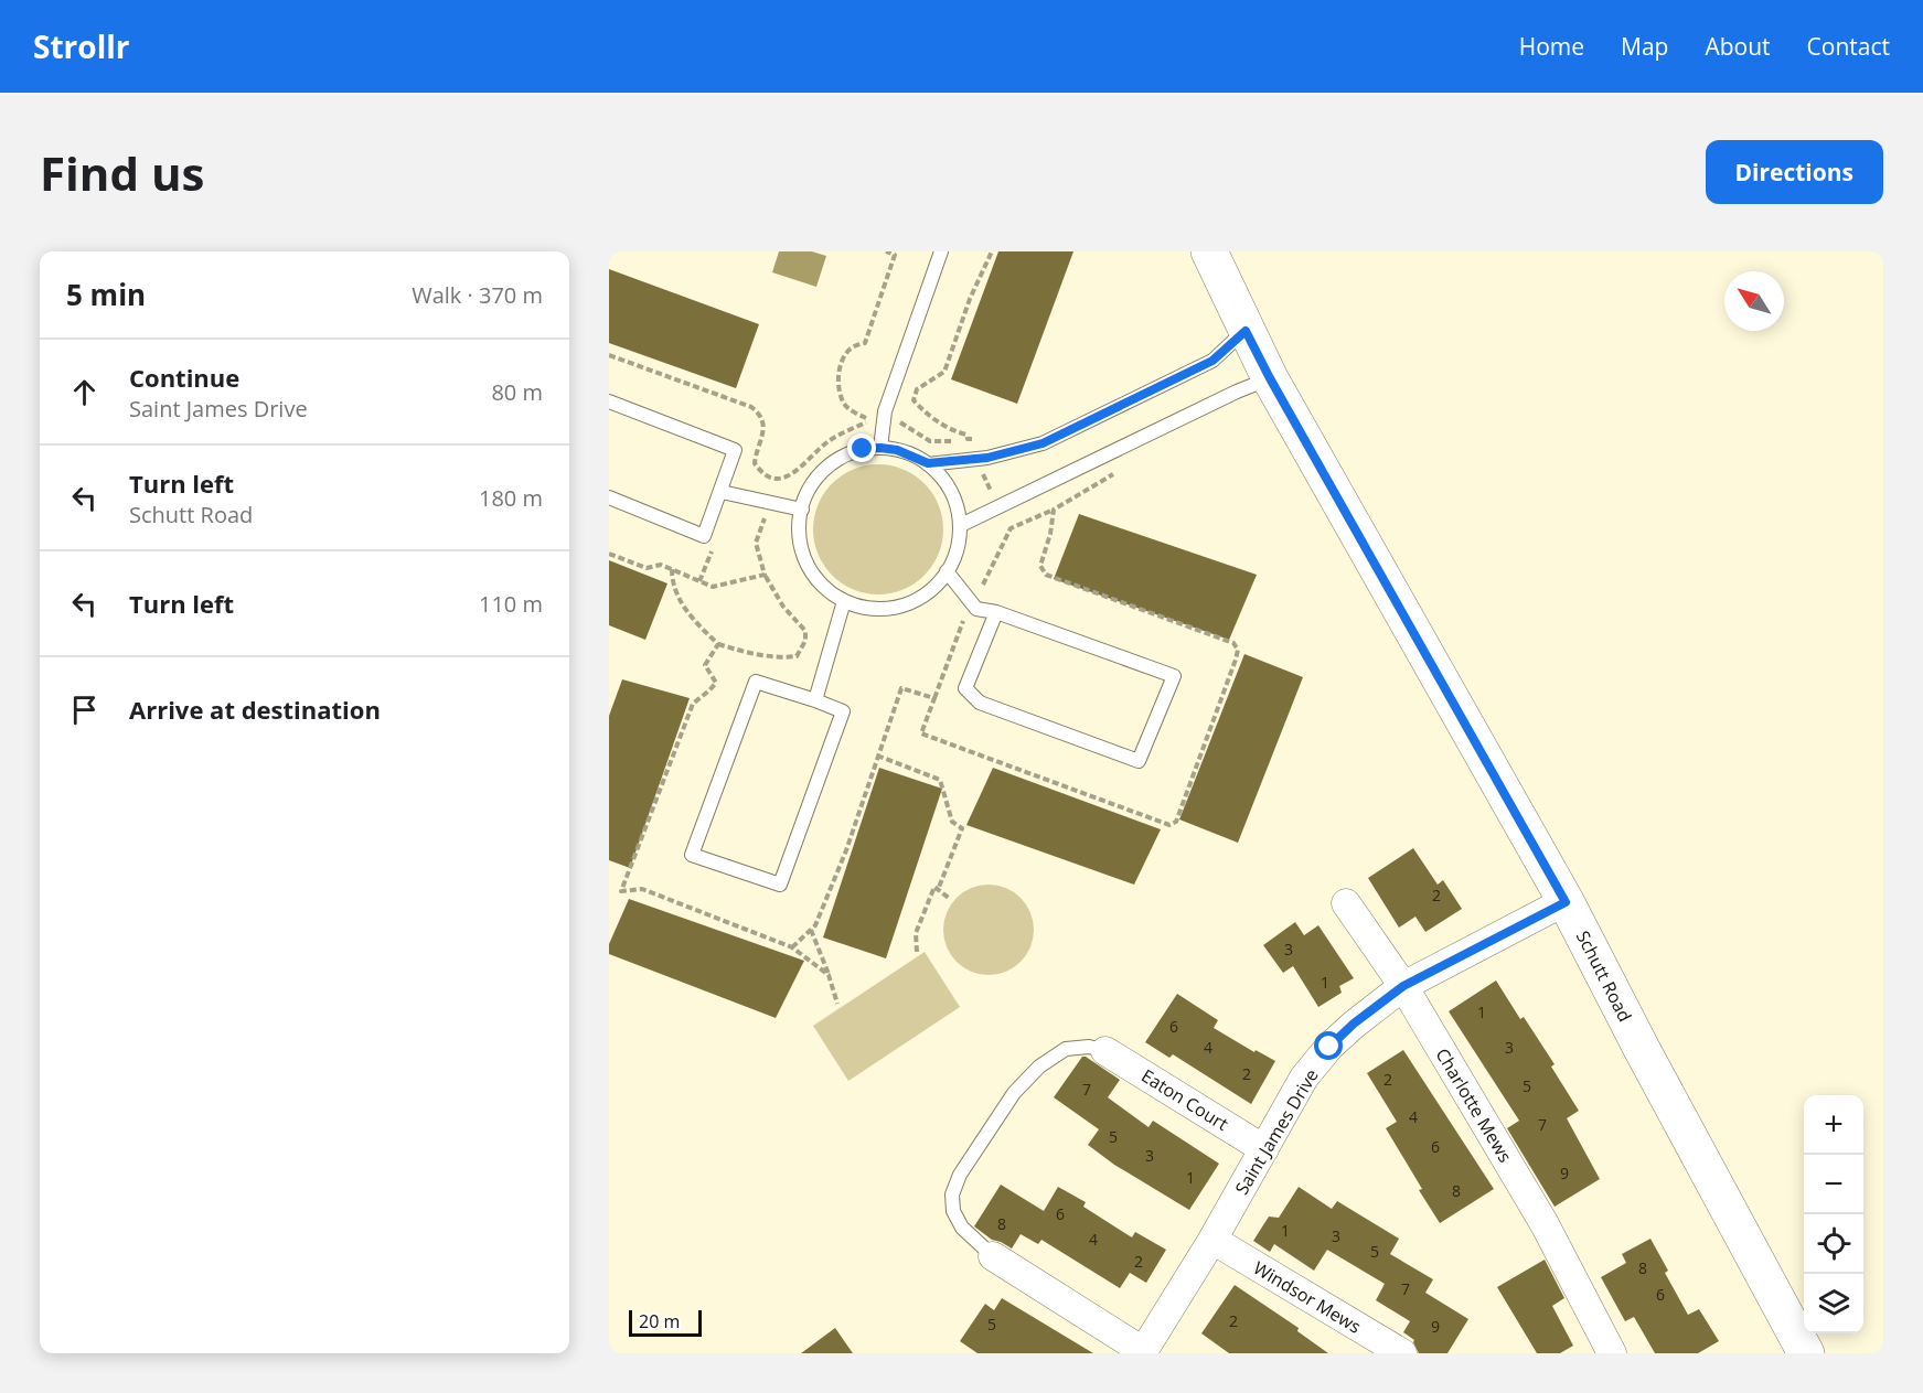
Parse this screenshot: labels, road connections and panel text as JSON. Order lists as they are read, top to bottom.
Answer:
{
  "streets": {
    "street": [
      "Schutt Road",
      "Eaton Court",
      "Charlotte Mews",
      "Saint James Drive",
      "Windsor Mews"
    ]
  },
  "crossings": [
    ["Schutt Road", "Saint James Drive"],
    ["Eaton Court", "Saint James Drive"],
    ["Charlotte Mews", "Saint James Drive"],
    ["Saint James Drive", "Windsor Mews"]
  ],
  "house_numbers": [
    "2",
    "3",
    "1",
    "1",
    "6",
    "4",
    "3",
    "2",
    "2",
    "5",
    "7",
    "4",
    "7",
    "5",
    "6",
    "3",
    "9",
    "1",
    "8",
    "6",
    "8",
    "1",
    "3",
    "4",
    "5",
    "2",
    "8",
    "7",
    "6",
    "2",
    "5",
    "9"
  ],
  "scale_bar": "20 m",
  "north": "top left",
  "page": {
    "header": "Strollr",
    "nav": [
      "Home",
      "Map",
      "About",
      "Contact"
    ],
    "buttons": "Directions",
    "title": "Find us",
    "heading": ["5 min", "Walk · 370 m"],
    "list": [
      ["Continue", "Saint James Drive", "80 m"],
      ["Turn left", "Schutt Road", "180 m"],
      ["Turn left", "110 m"],
      "Arrive at destination"
    ],
    "map_buttons": ["+", "−"],
    "scale": "20 m"
  }
}
